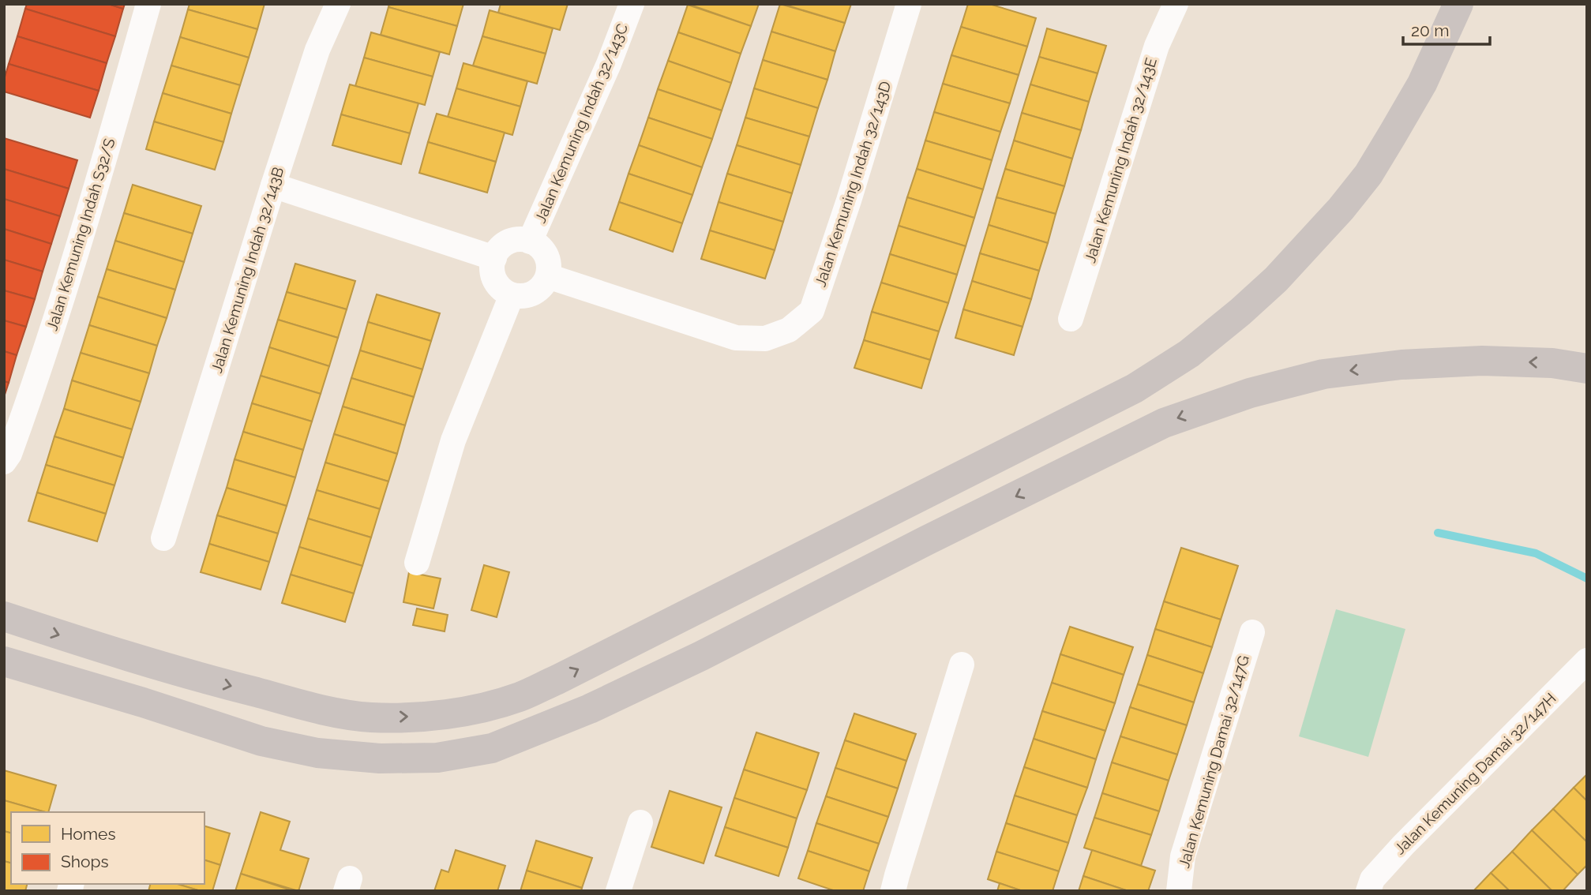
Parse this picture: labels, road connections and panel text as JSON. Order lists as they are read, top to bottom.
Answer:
{
  "streets": {
    "street": [
      "Jalan Kemuning Indah 32/143C",
      "Jalan Kemuning Indah 32/143E",
      "Jalan Kemuning Indah 32/143D",
      "Jalan Kemuning Indah S32/S",
      "Jalan Kemuning Indah 32/143B",
      "Jalan Kemuning Damai 32/147G",
      "Jalan Kemuning Damai 32/147H"
    ]
  },
  "crossings": [
    ["Jalan Kemuning Indah 32/143C", "Jalan Kemuning Indah 32/143D"]
  ],
  "legend": ["Homes", "Shops"],
  "scale_bar": "20 m"
}
